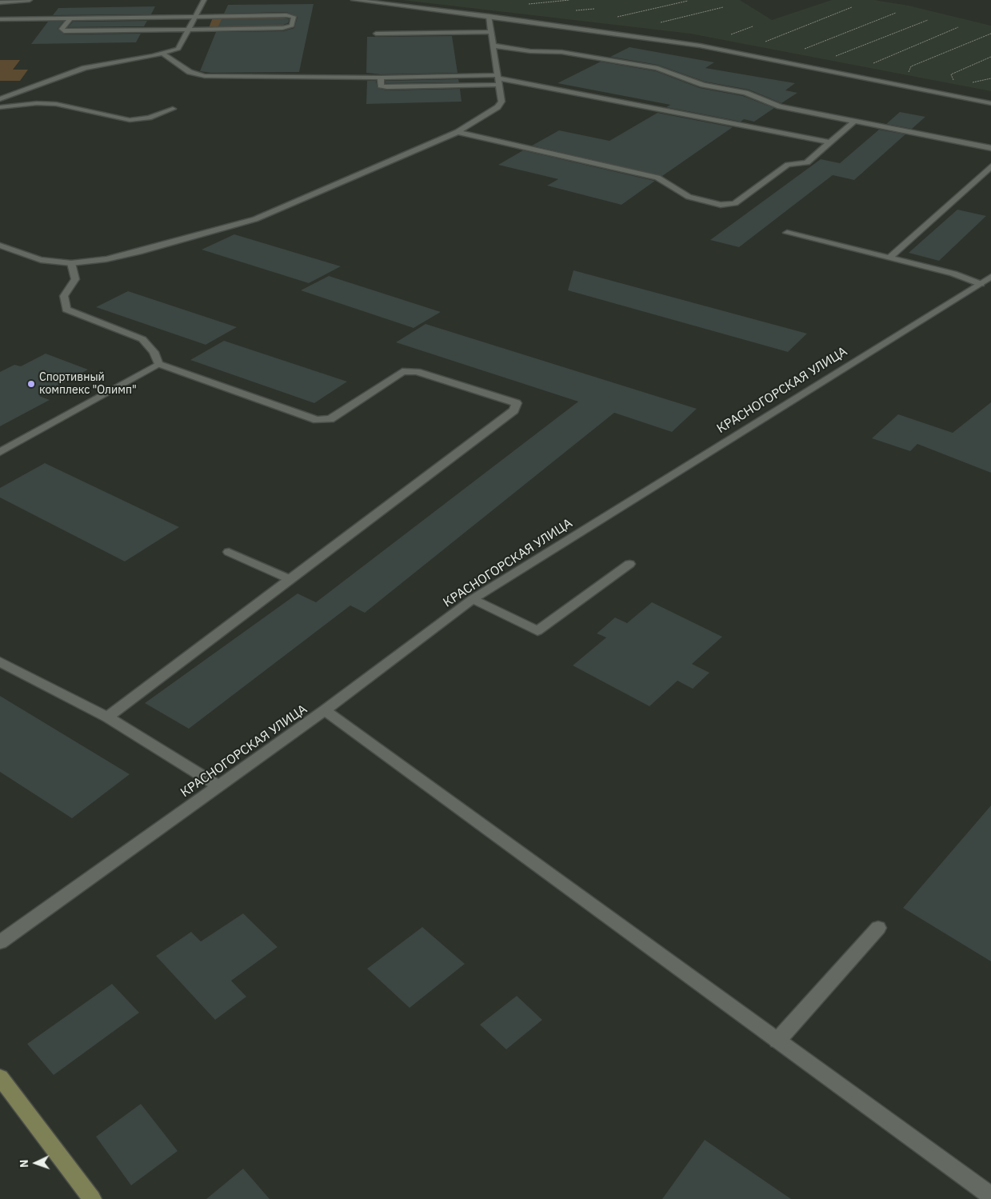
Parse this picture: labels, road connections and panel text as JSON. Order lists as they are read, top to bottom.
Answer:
{
  "streets": {
    "street": ["КРАСНОГОРСКАЯ УЛИЦА"]
  },
  "places": ["Спортивный комплекс \"Олимп\""],
  "north": "left"
}
